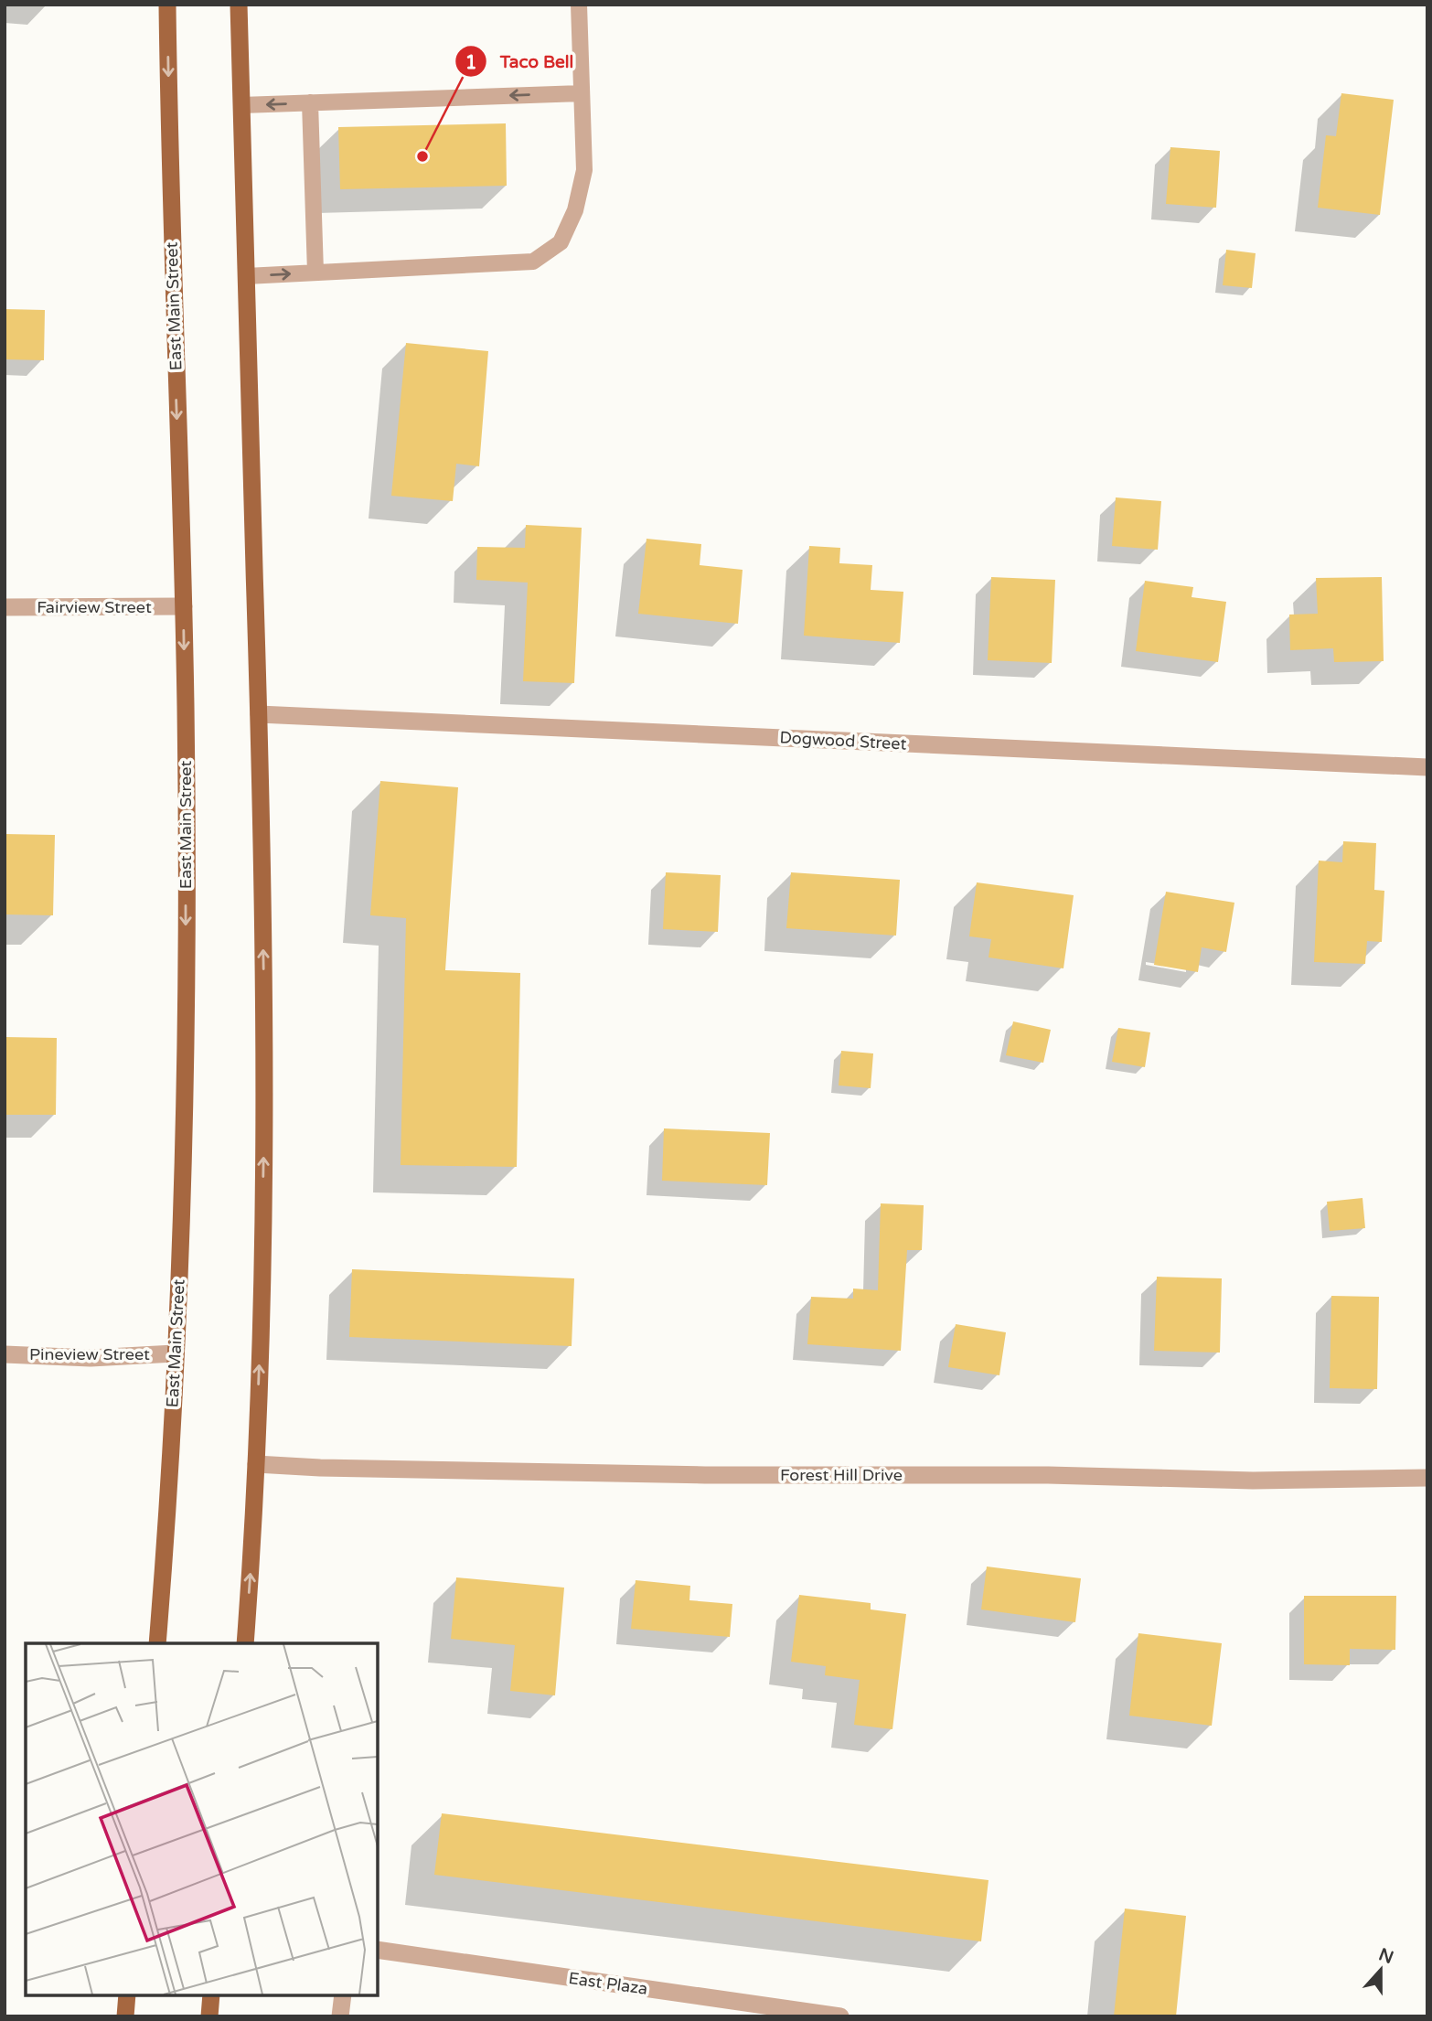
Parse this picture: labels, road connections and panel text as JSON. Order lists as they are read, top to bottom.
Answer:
{
  "streets": {
    "main road": ["East Main Street"],
    "street": [
      "Fairview Street",
      "Dogwood Street",
      "Pineview Street",
      "Forest Hill Drive",
      "East Plaza"
    ]
  },
  "crossings": [
    ["East Main Street", "Fairview Street"],
    ["East Main Street", "Pineview Street"]
  ],
  "places": ["Taco Bell"],
  "north": "top"
}
